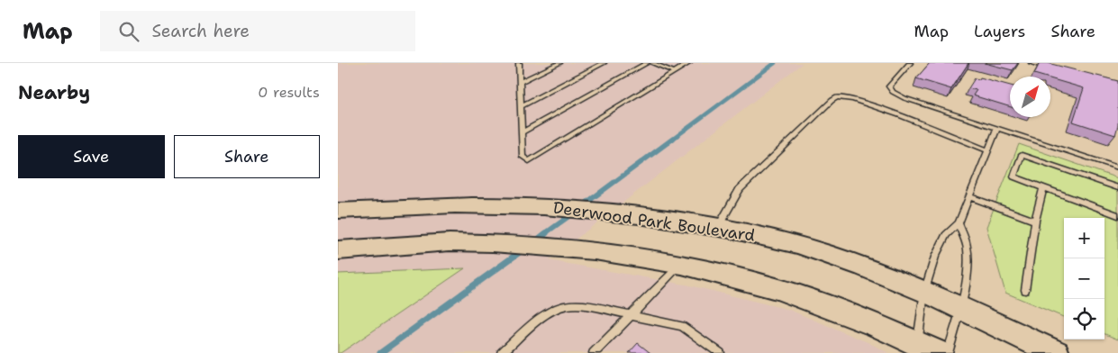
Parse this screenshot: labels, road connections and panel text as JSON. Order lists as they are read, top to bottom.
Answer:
{
  "streets": {
    "main road": ["Deerwood Park Boulevard"]
  },
  "north": "top right",
  "page": {
    "header": "Map",
    "search": "Search here",
    "nav": ["Map", "Layers", "Share"],
    "heading": ["Nearby", "0 results"],
    "buttons": ["Save", "Share"],
    "map_buttons": ["+", "−"]
  }
}
